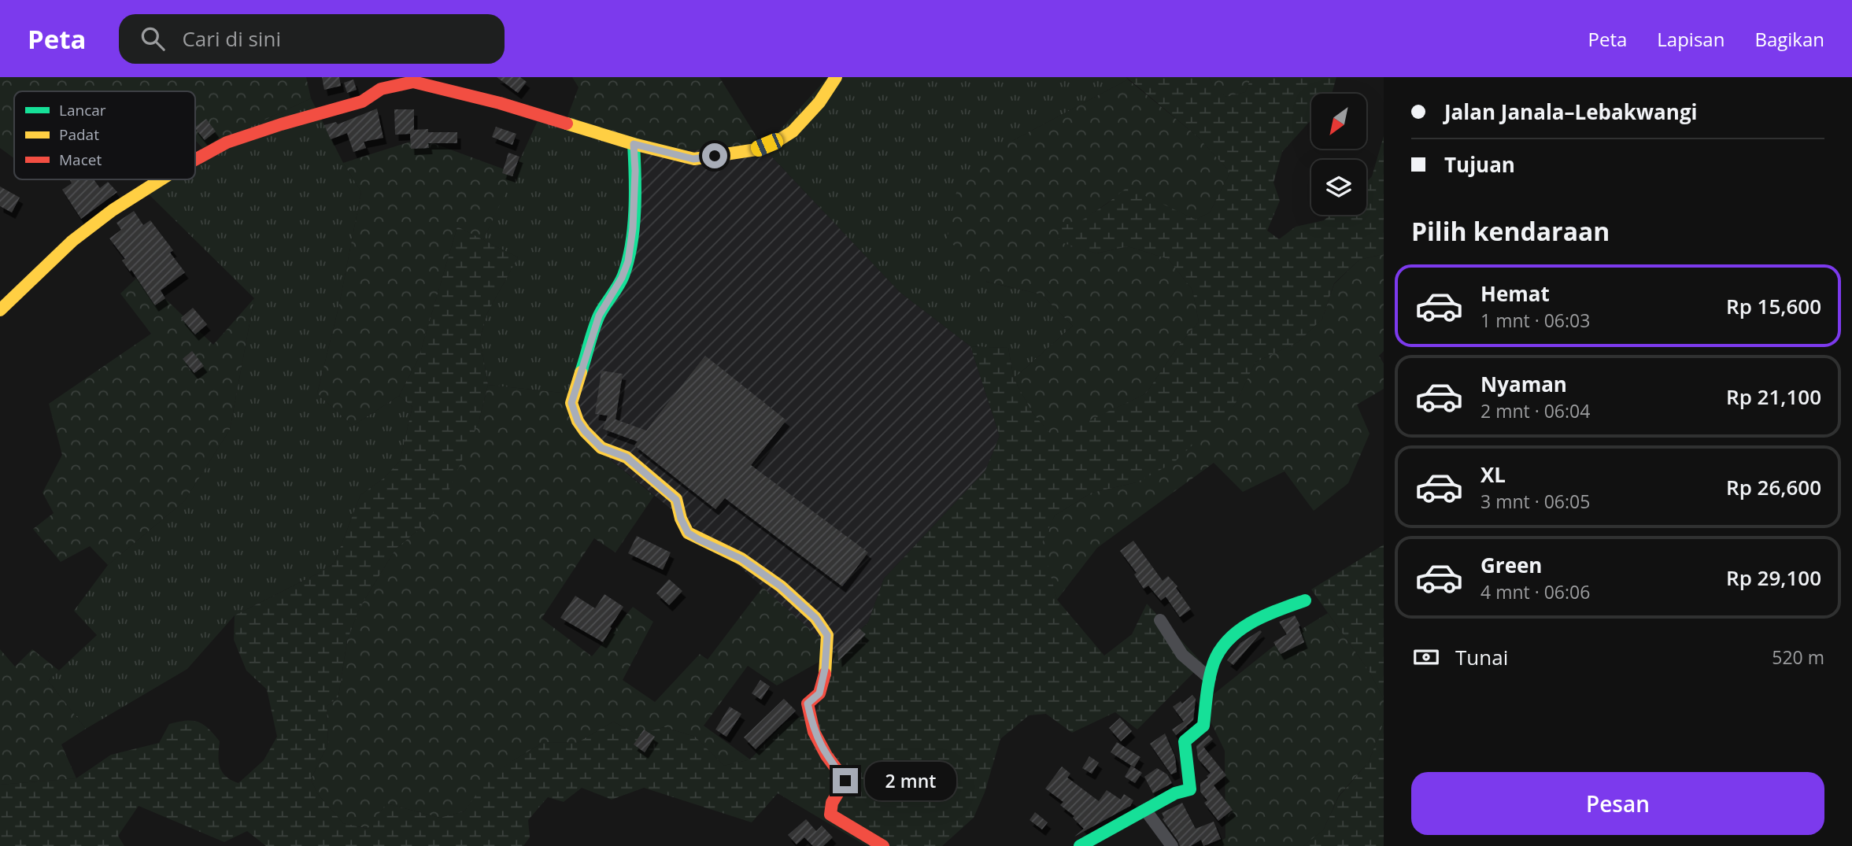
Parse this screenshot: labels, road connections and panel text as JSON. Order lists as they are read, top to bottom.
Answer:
{
  "legend": ["Lancar", "Padat", "Macet"],
  "north": "bottom left",
  "page": {
    "header": "Peta",
    "search": "Cari di sini",
    "nav": ["Peta", "Lapisan", "Bagikan"],
    "banner": ["Jalan Janala–Lebakwangi", "Tujuan"],
    "heading": "Pilih kendaraan",
    "list": [
      {
        "name": "Hemat",
        "note": "1 mnt · 06:03",
        "value": "Rp 15,600"
      },
      {
        "name": "Nyaman",
        "note": "2 mnt · 06:04",
        "value": "Rp 21,100"
      },
      {
        "name": "XL",
        "note": "3 mnt · 06:05",
        "value": "Rp 26,600"
      },
      {
        "name": "Green",
        "note": "4 mnt · 06:06",
        "value": "Rp 29,100"
      }
    ],
    "pay": ["Tunai", "520 m"],
    "buttons": "Pesan",
    "bubble": "2 mnt"
  }
}
